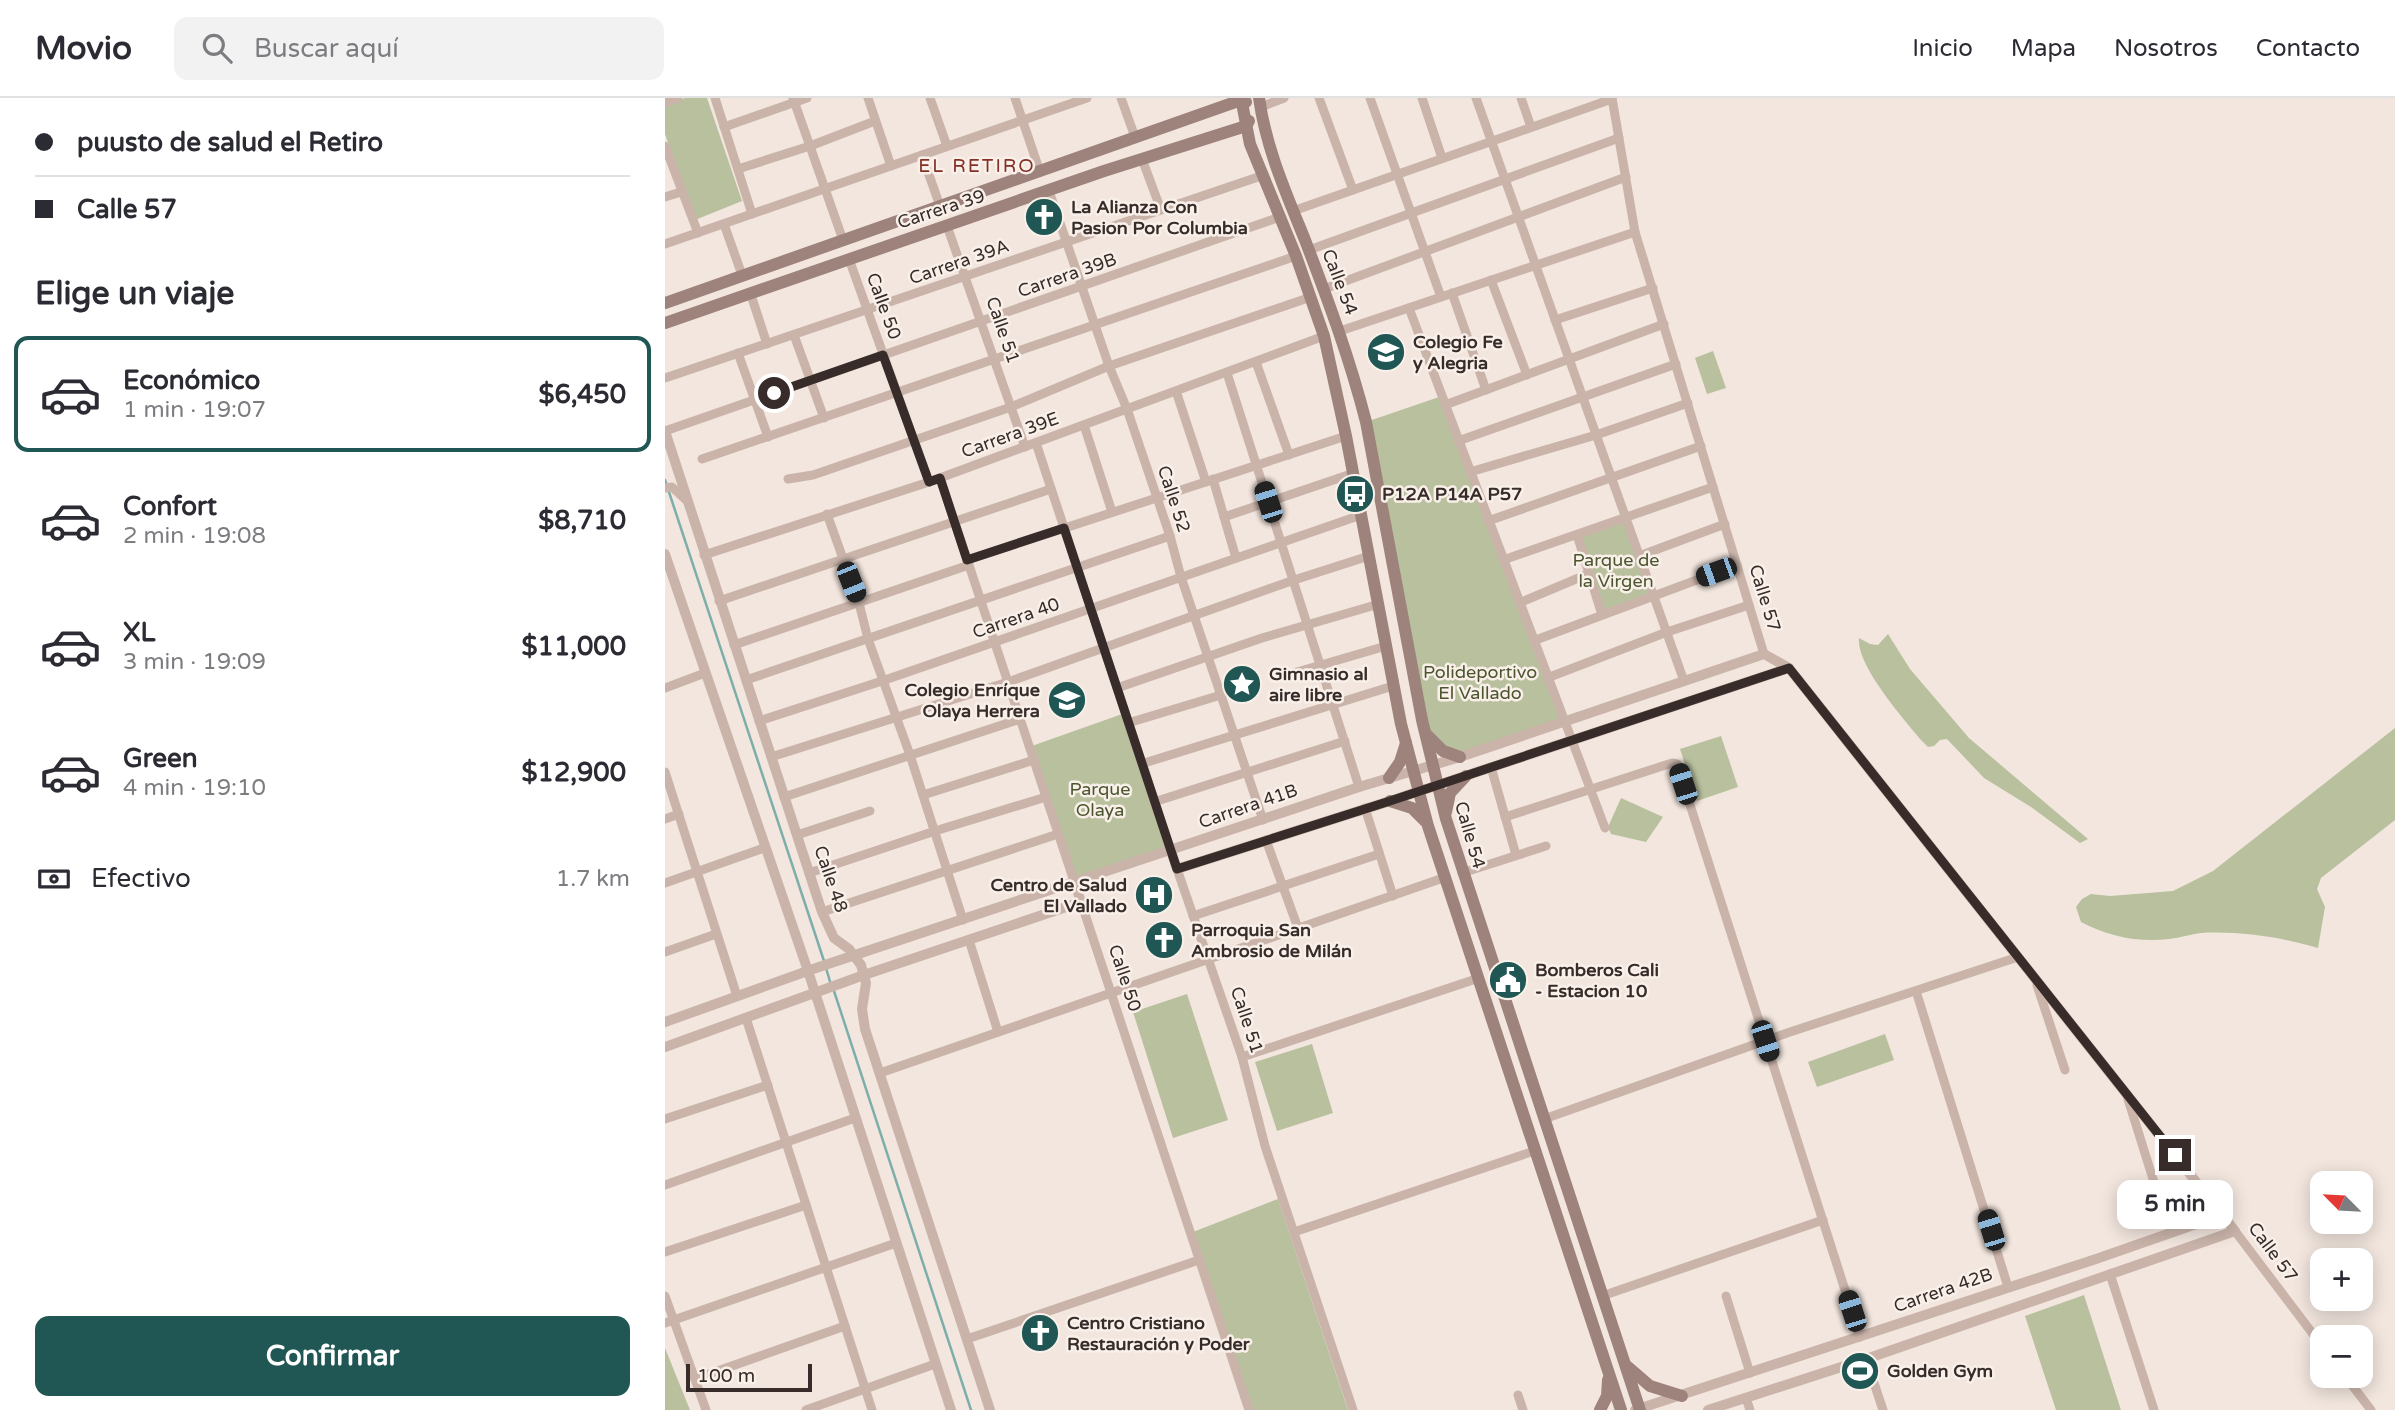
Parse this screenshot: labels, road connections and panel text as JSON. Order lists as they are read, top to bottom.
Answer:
{
  "streets": {
    "main road": ["Carrera 39", "Calle 54"],
    "street": [
      "Carrera 39A",
      "Carrera 39B",
      "Calle 50",
      "Calle 51",
      "Carrera 39E",
      "Calle 52",
      "Calle 57",
      "Carrera 40",
      "Carrera 41B",
      "Calle 48",
      "Carrera 42B"
    ]
  },
  "crossings": [
    ["Carrera 39", "Calle 54"],
    ["Carrera 39", "Calle 50"],
    ["Carrera 39", "Calle 51"],
    ["Carrera 39", "Calle 52"],
    ["Carrera 39A", "Calle 54"],
    ["Carrera 39A", "Calle 50"],
    ["Carrera 39A", "Calle 51"],
    ["Carrera 39A", "Calle 52"],
    ["Carrera 39B", "Calle 54"],
    ["Carrera 39B", "Calle 50"],
    ["Carrera 39B", "Calle 51"],
    ["Carrera 39B", "Calle 52"],
    ["Carrera 39B", "Calle 48"],
    ["Calle 54", "Carrera 39E"],
    ["Calle 54", "Carrera 40"],
    ["Calle 54", "Carrera 41B"],
    ["Calle 54", "Carrera 42B"],
    ["Calle 50", "Carrera 39E"],
    ["Calle 50", "Carrera 40"],
    ["Calle 50", "Carrera 41B"],
    ["Calle 51", "Carrera 39E"],
    ["Calle 51", "Carrera 40"],
    ["Calle 51", "Carrera 41B"],
    ["Carrera 39E", "Calle 52"],
    ["Carrera 39E", "Calle 48"],
    ["Calle 52", "Carrera 40"],
    ["Calle 52", "Carrera 41B"],
    ["Calle 57", "Carrera 41B"],
    ["Calle 57", "Carrera 42B"],
    ["Carrera 40", "Calle 48"],
    ["Carrera 41B", "Calle 48"]
  ],
  "districts": ["EL RETIRO"],
  "parks": ["Parque de la Virgen", "Polideportivo El Vallado", "Parque Olaya"],
  "places": {
    "church": ["La Alianza Con Pasion Por Columbia", "Parroquia San Ambrosio de Milán", "Centro Cristiano Restauración y Poder"],
    "school or university": ["Colegio Fe y Alegria", "Colegio Enríque Olaya Herrera"],
    "bus stop": ["P12A P14A P57"],
    "place": ["Gimnasio al aire libre"],
    "hospital": ["Centro de Salud El Vallado"],
    "public building": ["Bomberos Cali - Estacion 10"],
    "sports": ["Golden Gym"]
  },
  "scale_bar": "100 m",
  "north": "top left",
  "page": {
    "header": "Movio",
    "search": "Buscar aquí",
    "nav": [
      "Inicio",
      "Mapa",
      "Nosotros",
      "Contacto"
    ],
    "banner": ["puusto de salud el Retiro", "Calle 57"],
    "heading": "Elige un viaje",
    "list": [
      {
        "name": "Económico",
        "note": "1 min · 19:07",
        "value": "$6,450"
      },
      {
        "name": "Confort",
        "note": "2 min · 19:08",
        "value": "$8,710"
      },
      {
        "name": "XL",
        "note": "3 min · 19:09",
        "value": "$11,000"
      },
      {
        "name": "Green",
        "note": "4 min · 19:10",
        "value": "$12,900"
      }
    ],
    "pay": ["Efectivo", "1.7 km"],
    "map_buttons": ["+", "−"],
    "bubble": "5 min",
    "buttons": "Confirmar",
    "scale": "100 m"
  }
}
